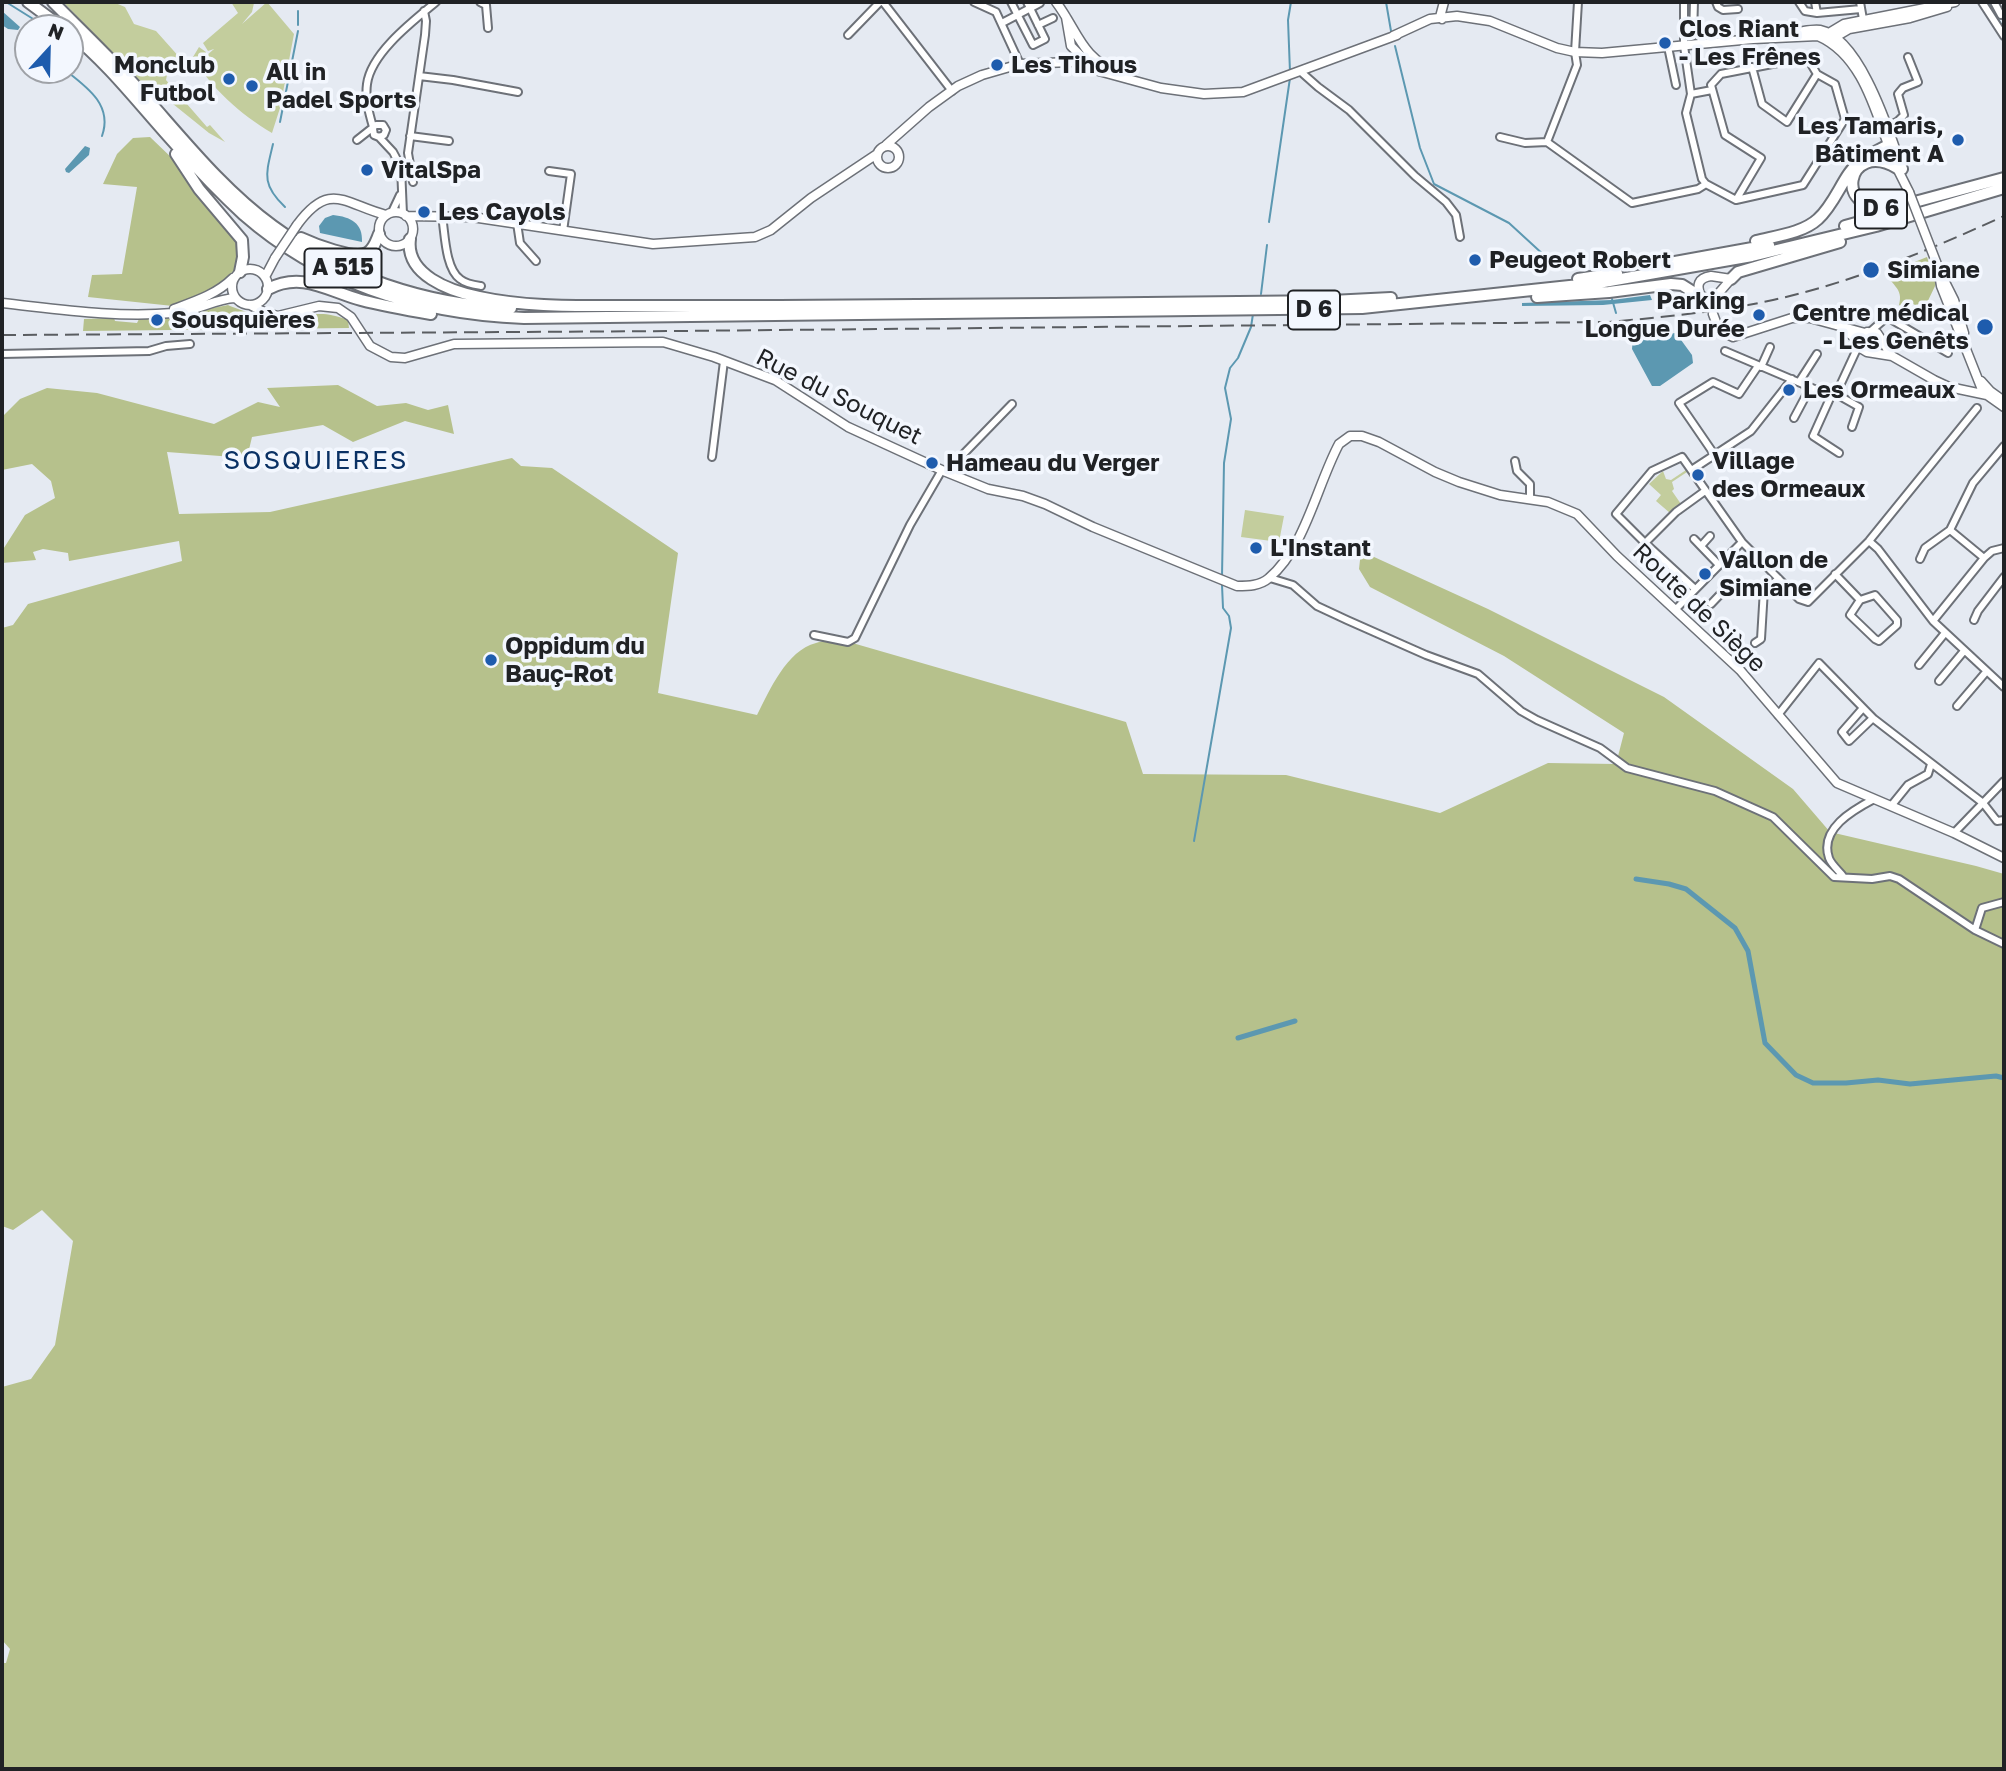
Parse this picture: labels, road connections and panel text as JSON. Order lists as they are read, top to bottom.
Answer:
{
  "streets": {
    "highway": ["D 6", "A 515"],
    "main road": ["Rue du Souquet", "Route de Siège"]
  },
  "crossings": [
    ["D 6", "A 515"],
    ["Rue du Souquet", "Route de Siège"]
  ],
  "districts": ["SOSQUIERES"],
  "places": [
    "Clos Riant - Les Frênes",
    "Les Tihous",
    "Monclub Futbol",
    "All in Padel Sports",
    "Les Tamaris, Bâtiment A",
    "VitalSpa",
    "Les Cayols",
    "Peugeot Robert",
    "Simiane",
    "Parking Longue Durée",
    "Sousquières",
    "Centre médical - Les Genêts",
    "Les Ormeaux",
    "Hameau du Verger",
    "Village des Ormeaux",
    "L'Instant",
    "Vallon de Simiane",
    "Oppidum du Bauç-Rot"
  ],
  "north": "top"
}
